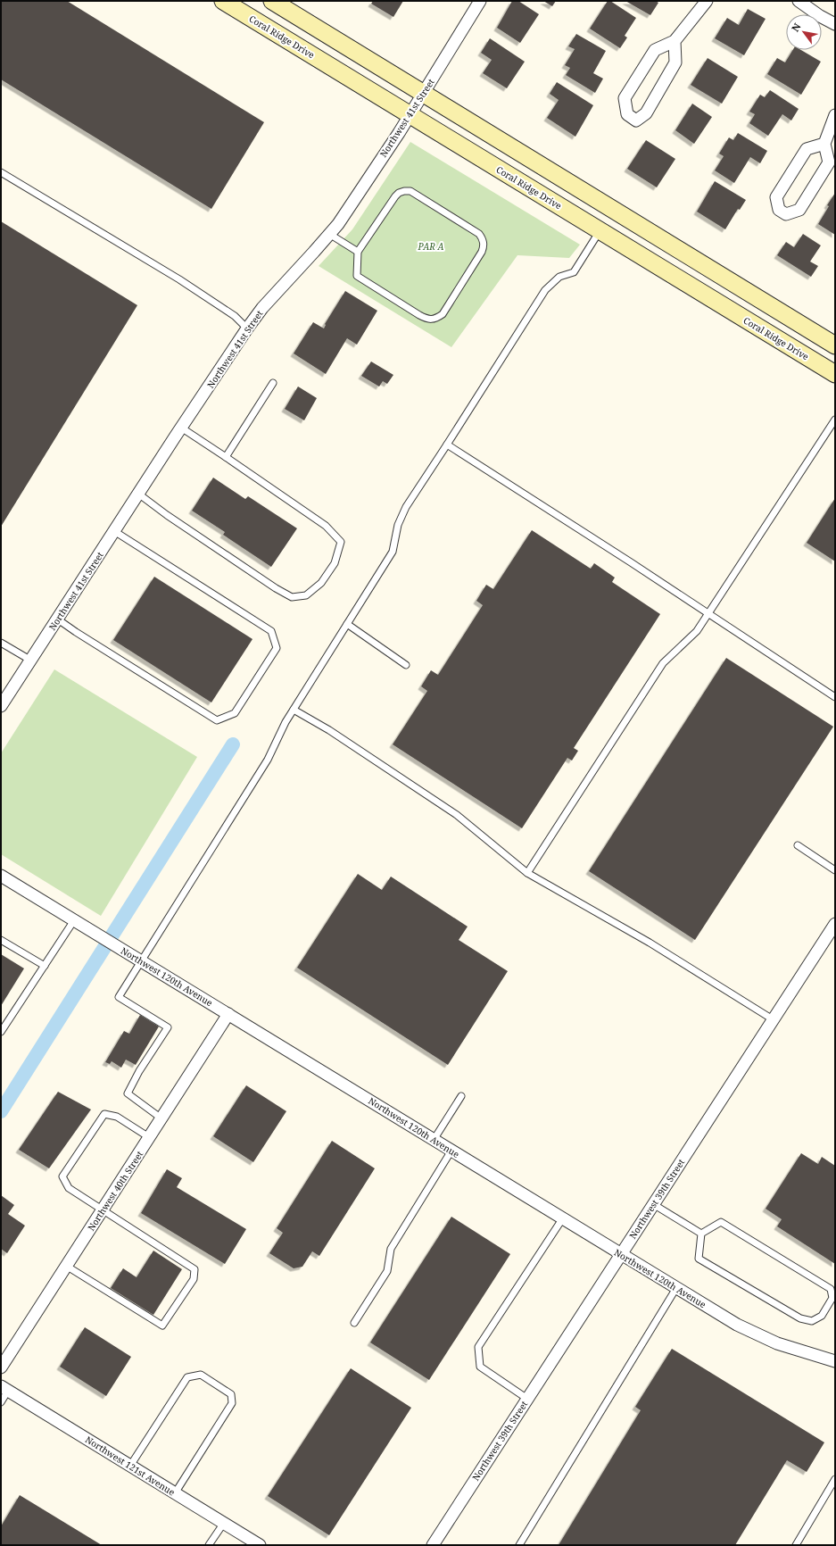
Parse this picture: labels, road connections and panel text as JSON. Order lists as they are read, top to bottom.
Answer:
{
  "streets": {
    "main road": ["Coral Ridge Drive"],
    "street": [
      "Northwest 41st Street",
      "Northwest 120th Avenue",
      "Northwest 40th Street",
      "Northwest 39th Street",
      "Northwest 121st Avenue"
    ]
  },
  "crossings": [
    ["Coral Ridge Drive", "Northwest 41st Street"],
    ["Northwest 120th Avenue", "Northwest 40th Street"],
    ["Northwest 120th Avenue", "Northwest 39th Street"]
  ],
  "parks": ["PAR A"],
  "north": "top left"
}
